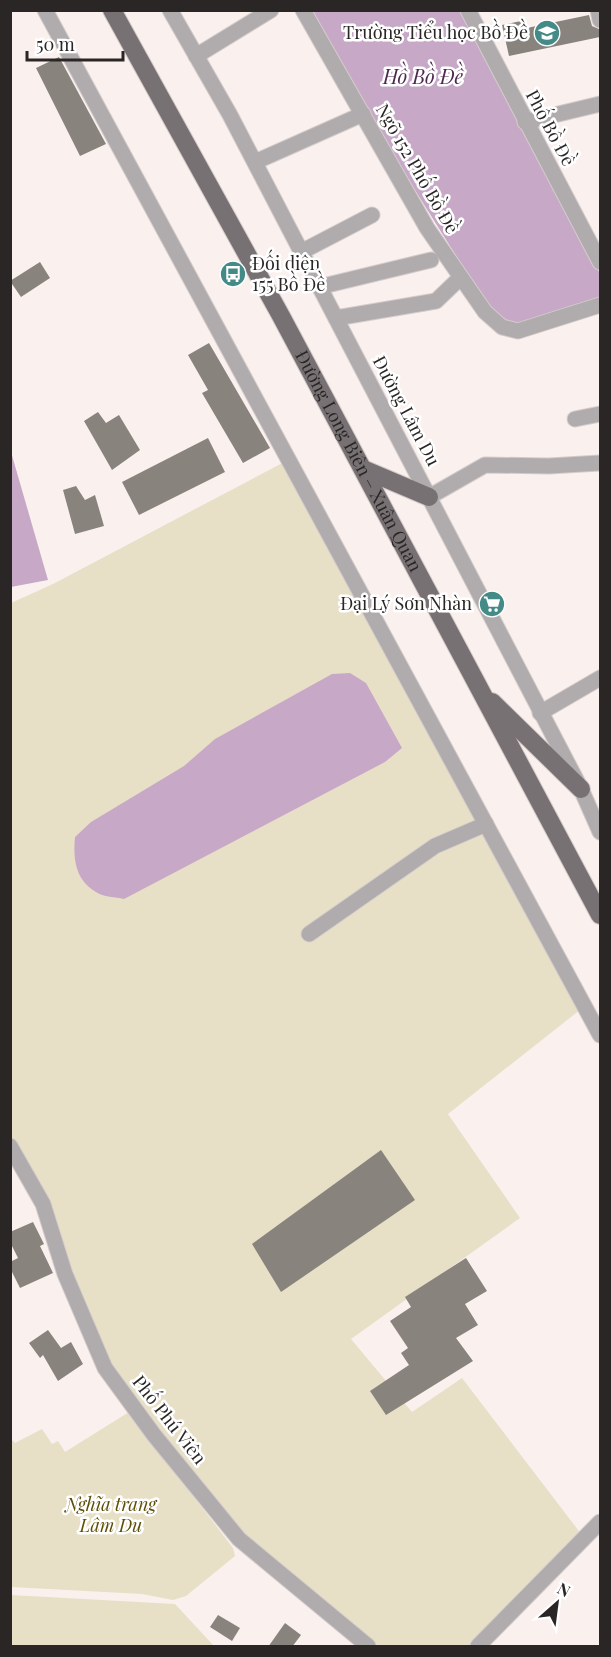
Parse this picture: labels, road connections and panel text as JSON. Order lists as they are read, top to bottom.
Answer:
{
  "streets": {
    "main road": ["Đường Long Biên – Xuân Quan"],
    "street": [
      "Phố Bồ Đề",
      "Ngõ 152 Phố Bồ Đề",
      "Đường Lâm Du",
      "Phố Phú Viên"
    ]
  },
  "water": ["Hồ Bồ Đề"],
  "parks": ["Nghĩa trang Lâm Du"],
  "places": {
    "school or university": ["Trường Tiểu học Bồ Đề"],
    "bus stop": ["Đối diện 155 Bồ Đề"],
    "supermarket": ["Đại Lý Sơn Nhàn"]
  },
  "scale_bar": "50 m",
  "north": "top right"
}
